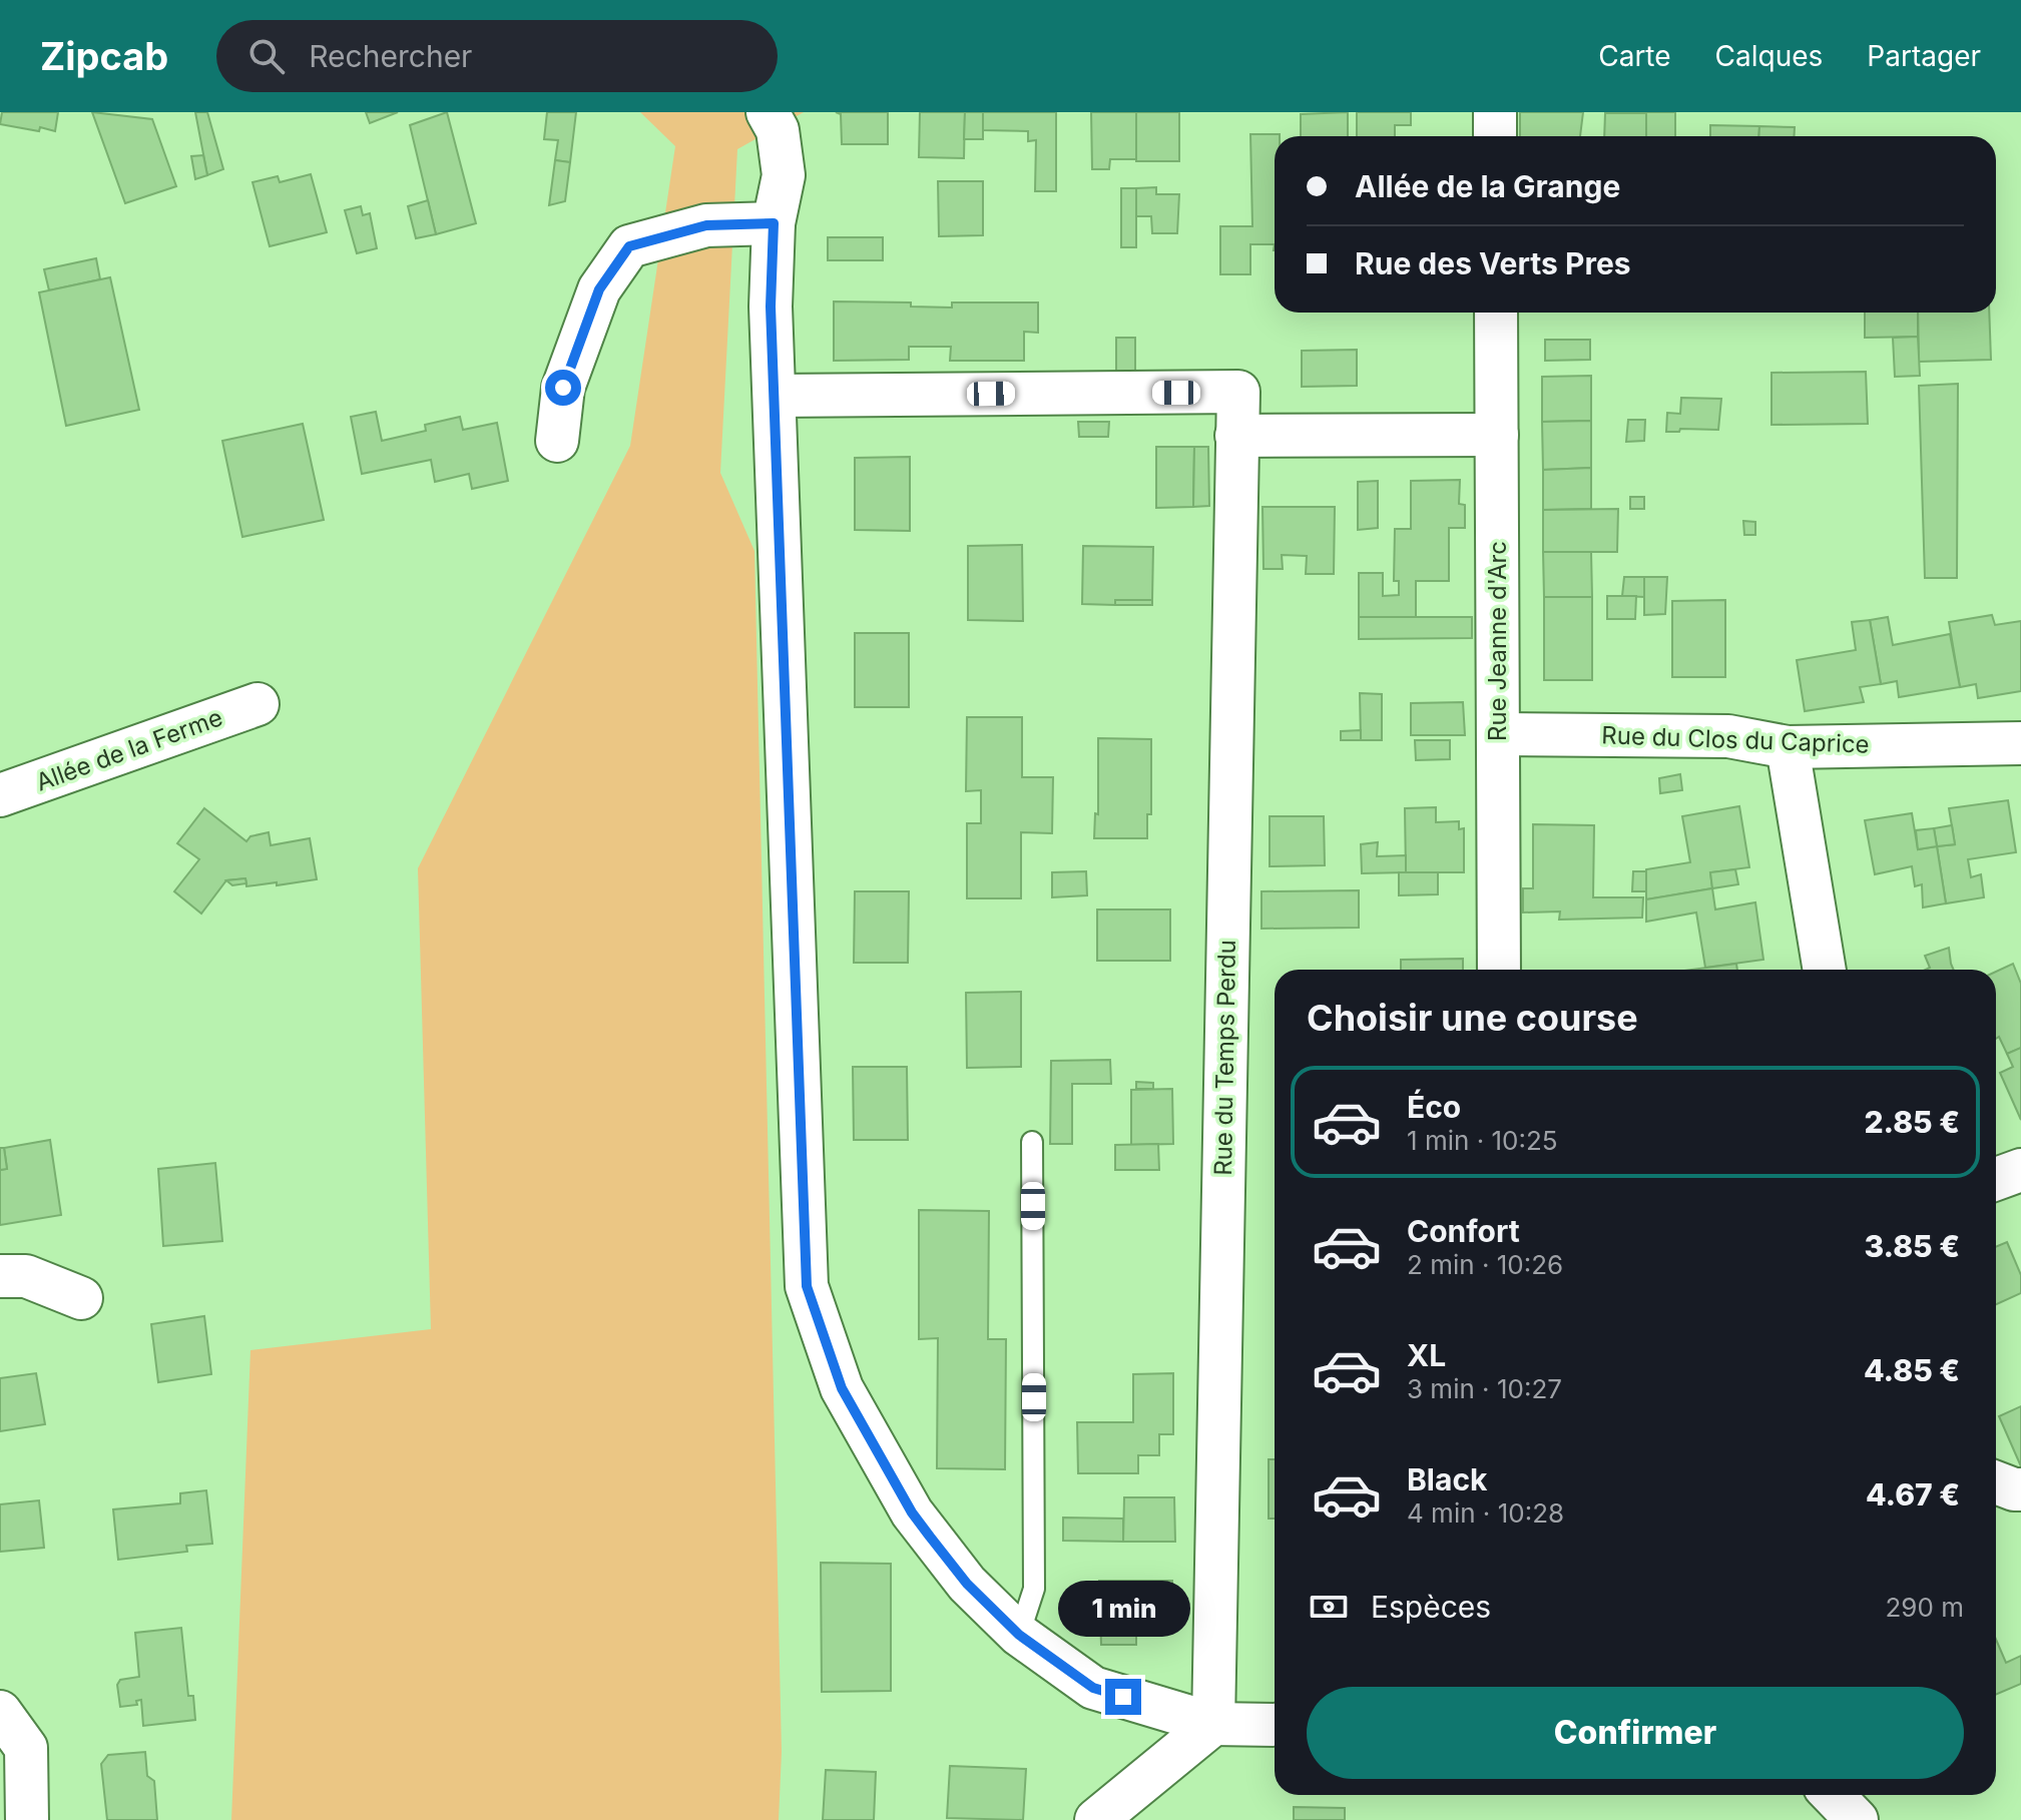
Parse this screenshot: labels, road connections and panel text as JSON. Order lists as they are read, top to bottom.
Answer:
{
  "streets": {
    "street": [
      "Rue Jeanne d'Arc",
      "Rue du Clos du Caprice",
      "Allée de la Ferme",
      "Rue du Temps Perdu"
    ]
  },
  "crossings": [
    ["Rue Jeanne d'Arc", "Rue du Clos du Caprice"]
  ],
  "page": {
    "header": "Zipcab",
    "search": "Rechercher",
    "nav": ["Carte", "Calques", "Partager"],
    "banner": ["Allée de la Grange", "Rue des Verts Pres"],
    "heading": "Choisir une course",
    "list": [
      {
        "name": "Éco",
        "note": "1 min · 10:25",
        "value": "2.85 €"
      },
      {
        "name": "Confort",
        "note": "2 min · 10:26",
        "value": "3.85 €"
      },
      {
        "name": "XL",
        "note": "3 min · 10:27",
        "value": "4.85 €"
      },
      {
        "name": "Black",
        "note": "4 min · 10:28",
        "value": "4.67 €"
      }
    ],
    "pay": ["Espèces", "290 m"],
    "bubble": "1 min",
    "buttons": "Confirmer"
  }
}
